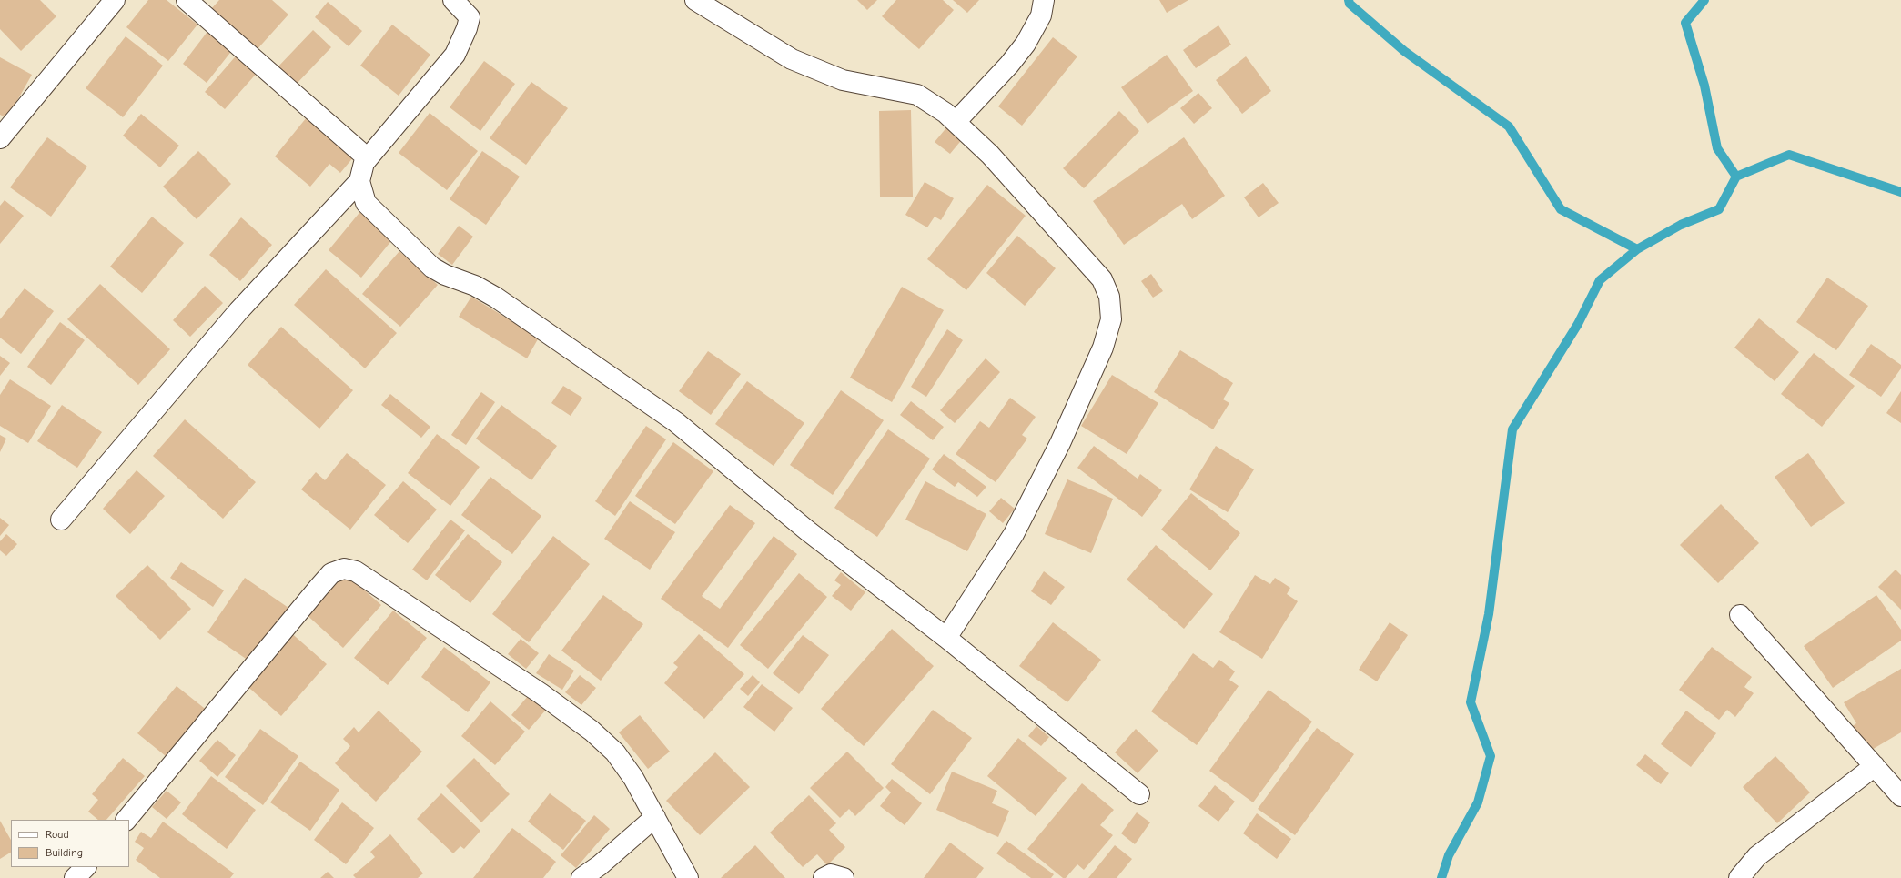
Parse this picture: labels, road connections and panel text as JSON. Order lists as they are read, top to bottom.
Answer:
{
  "legend": ["Road", "Building"]
}
